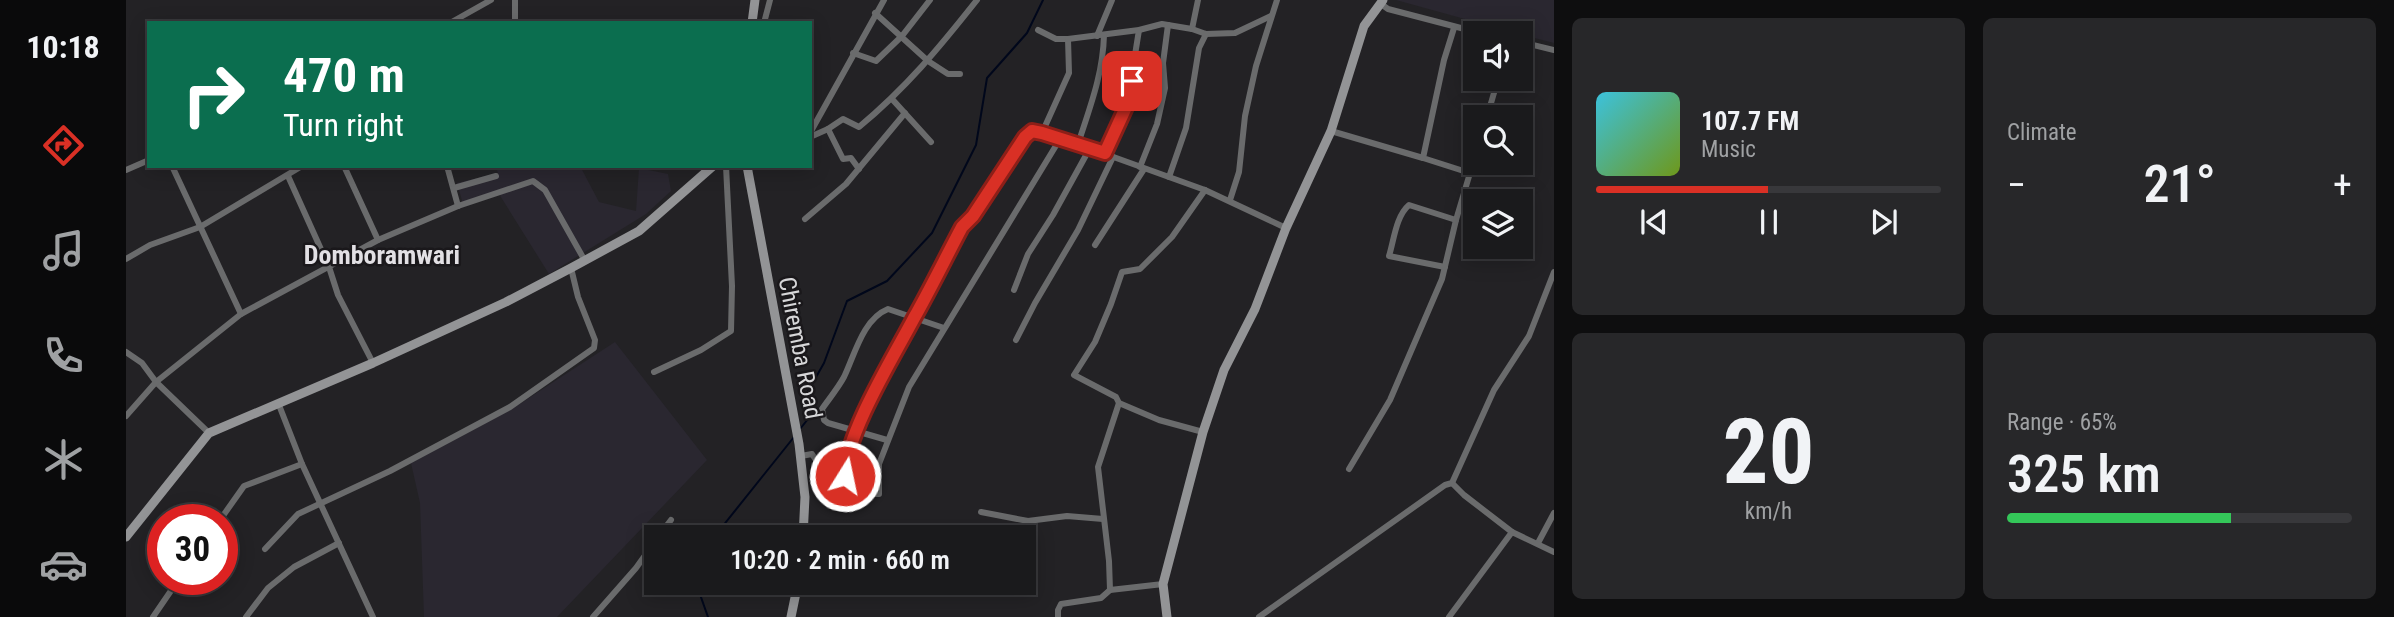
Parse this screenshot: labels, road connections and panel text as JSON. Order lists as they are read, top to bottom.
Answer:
{
  "streets": {
    "street": ["Chiremba Road"]
  },
  "districts": ["Domboramwari"],
  "page": {
    "tabs": "10:18",
    "tile": [
      "Climate",
      ["20", "km/h"],
      ["Range · 65%", "325 km"]
    ],
    "turn": ["470 m", "Turn right"],
    "song": ["107.7 FM", "Music"],
    "heat": ["−", "21°", "+"],
    "limit": "30",
    "trip": "10:20 · 2 min · 660 m"
  }
}
